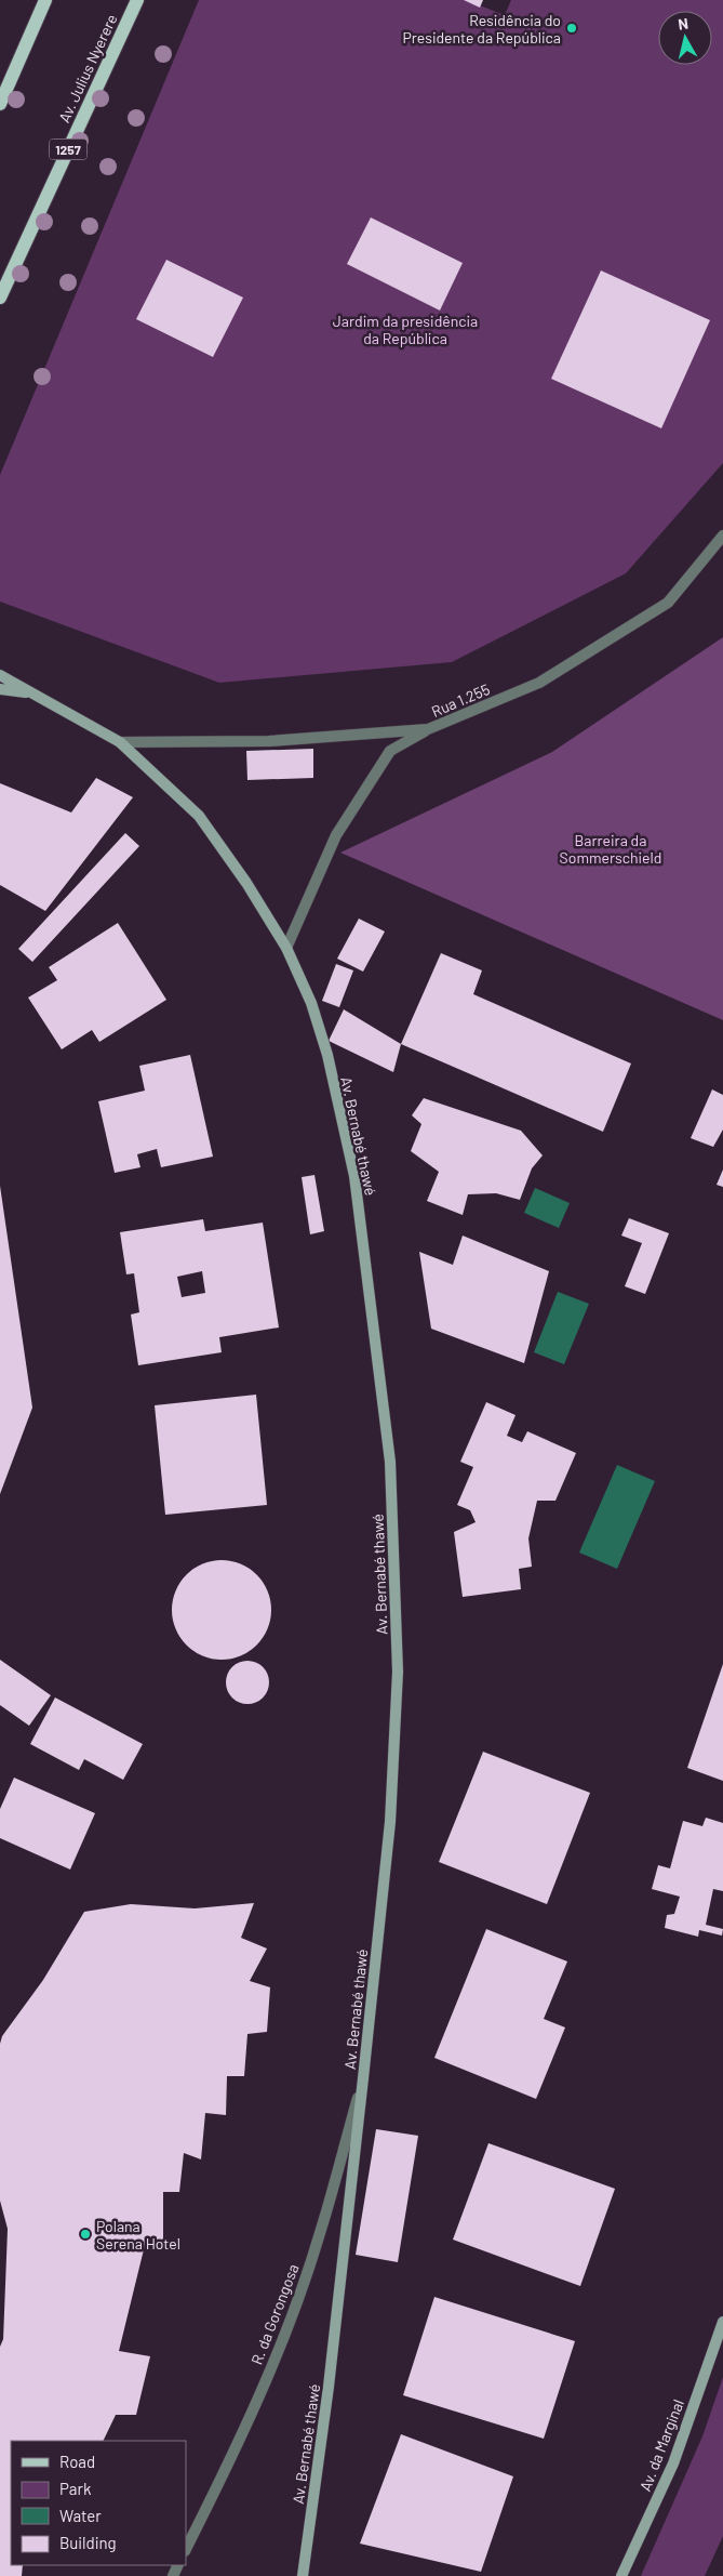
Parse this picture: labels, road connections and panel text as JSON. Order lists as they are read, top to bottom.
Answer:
{
  "streets": {
    "main road": [
      "Av. Julius Nyerere",
      "1257",
      "Av. Bernabé thawé",
      "Av. da Marginal"
    ],
    "street": ["Rua 1.255", "R. da Gorongosa"]
  },
  "crossings": [
    ["Rua 1.255", "Av. Bernabé thawé"],
    ["Av. Bernabé thawé", "R. da Gorongosa"]
  ],
  "parks": ["Jardim da presidência da República", "Barreira da Sommerschield"],
  "places": ["Residência do Presidente da República", "Polana Serena Hotel"],
  "legend": [
    "Road",
    "Park",
    "Water",
    "Building"
  ],
  "north": "top"
}
